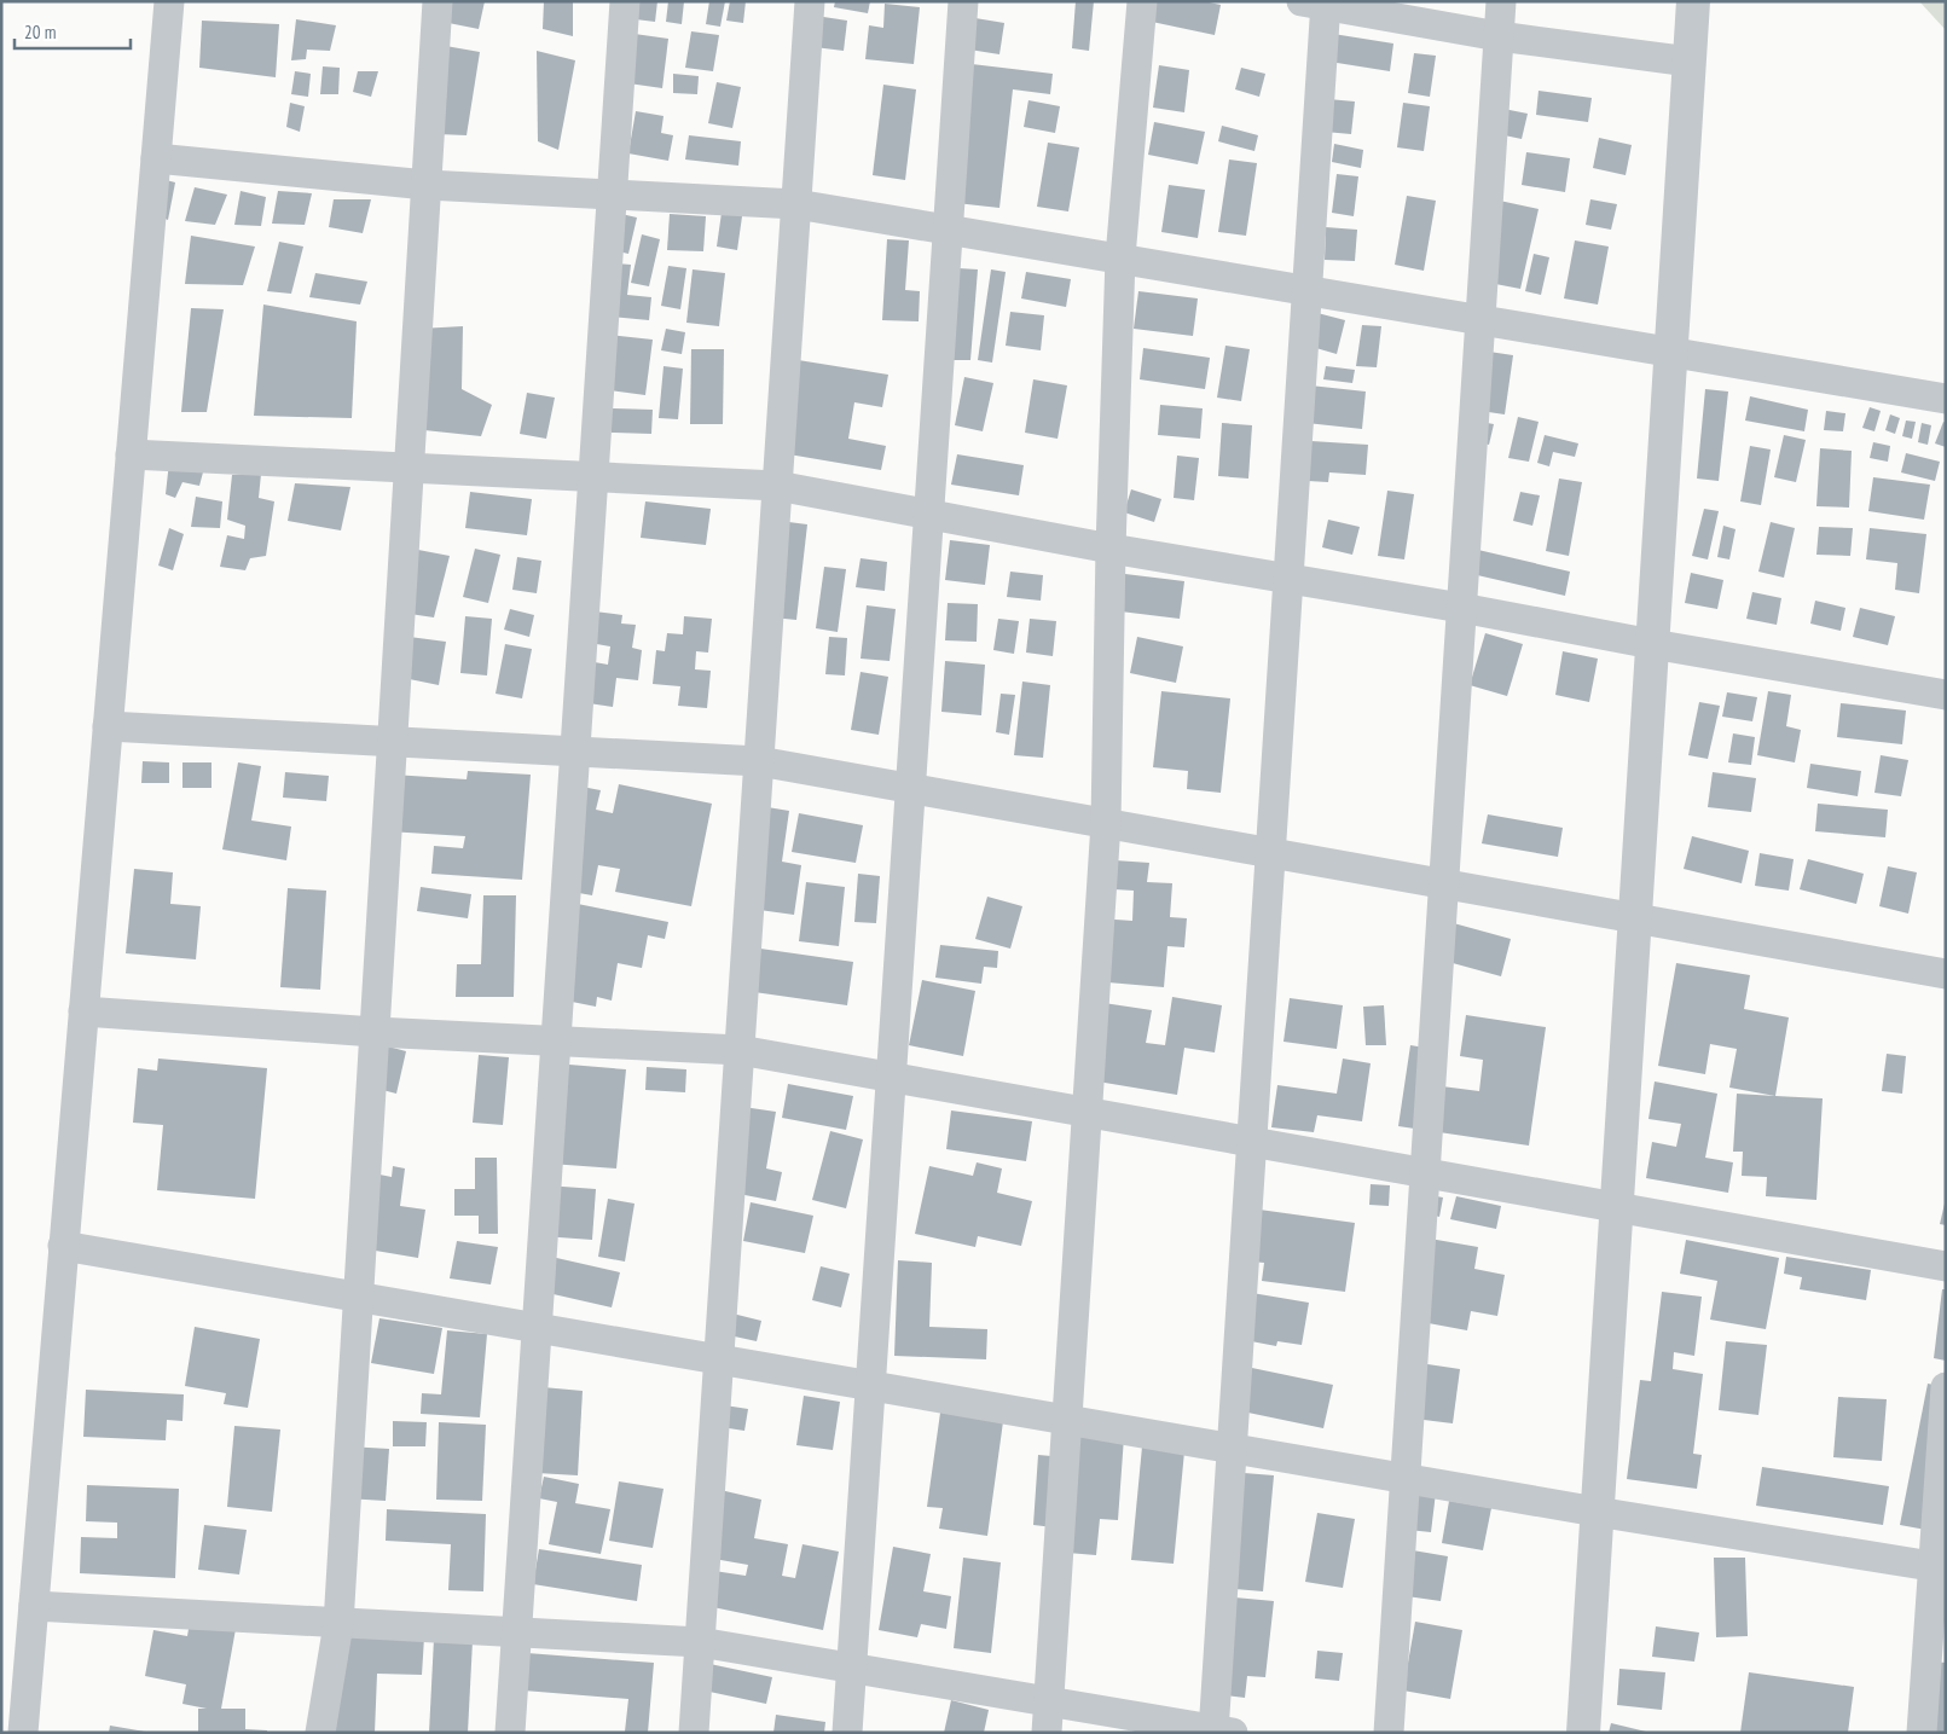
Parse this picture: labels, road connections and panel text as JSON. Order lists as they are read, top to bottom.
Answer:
{
  "scale_bar": "20 m"
}
